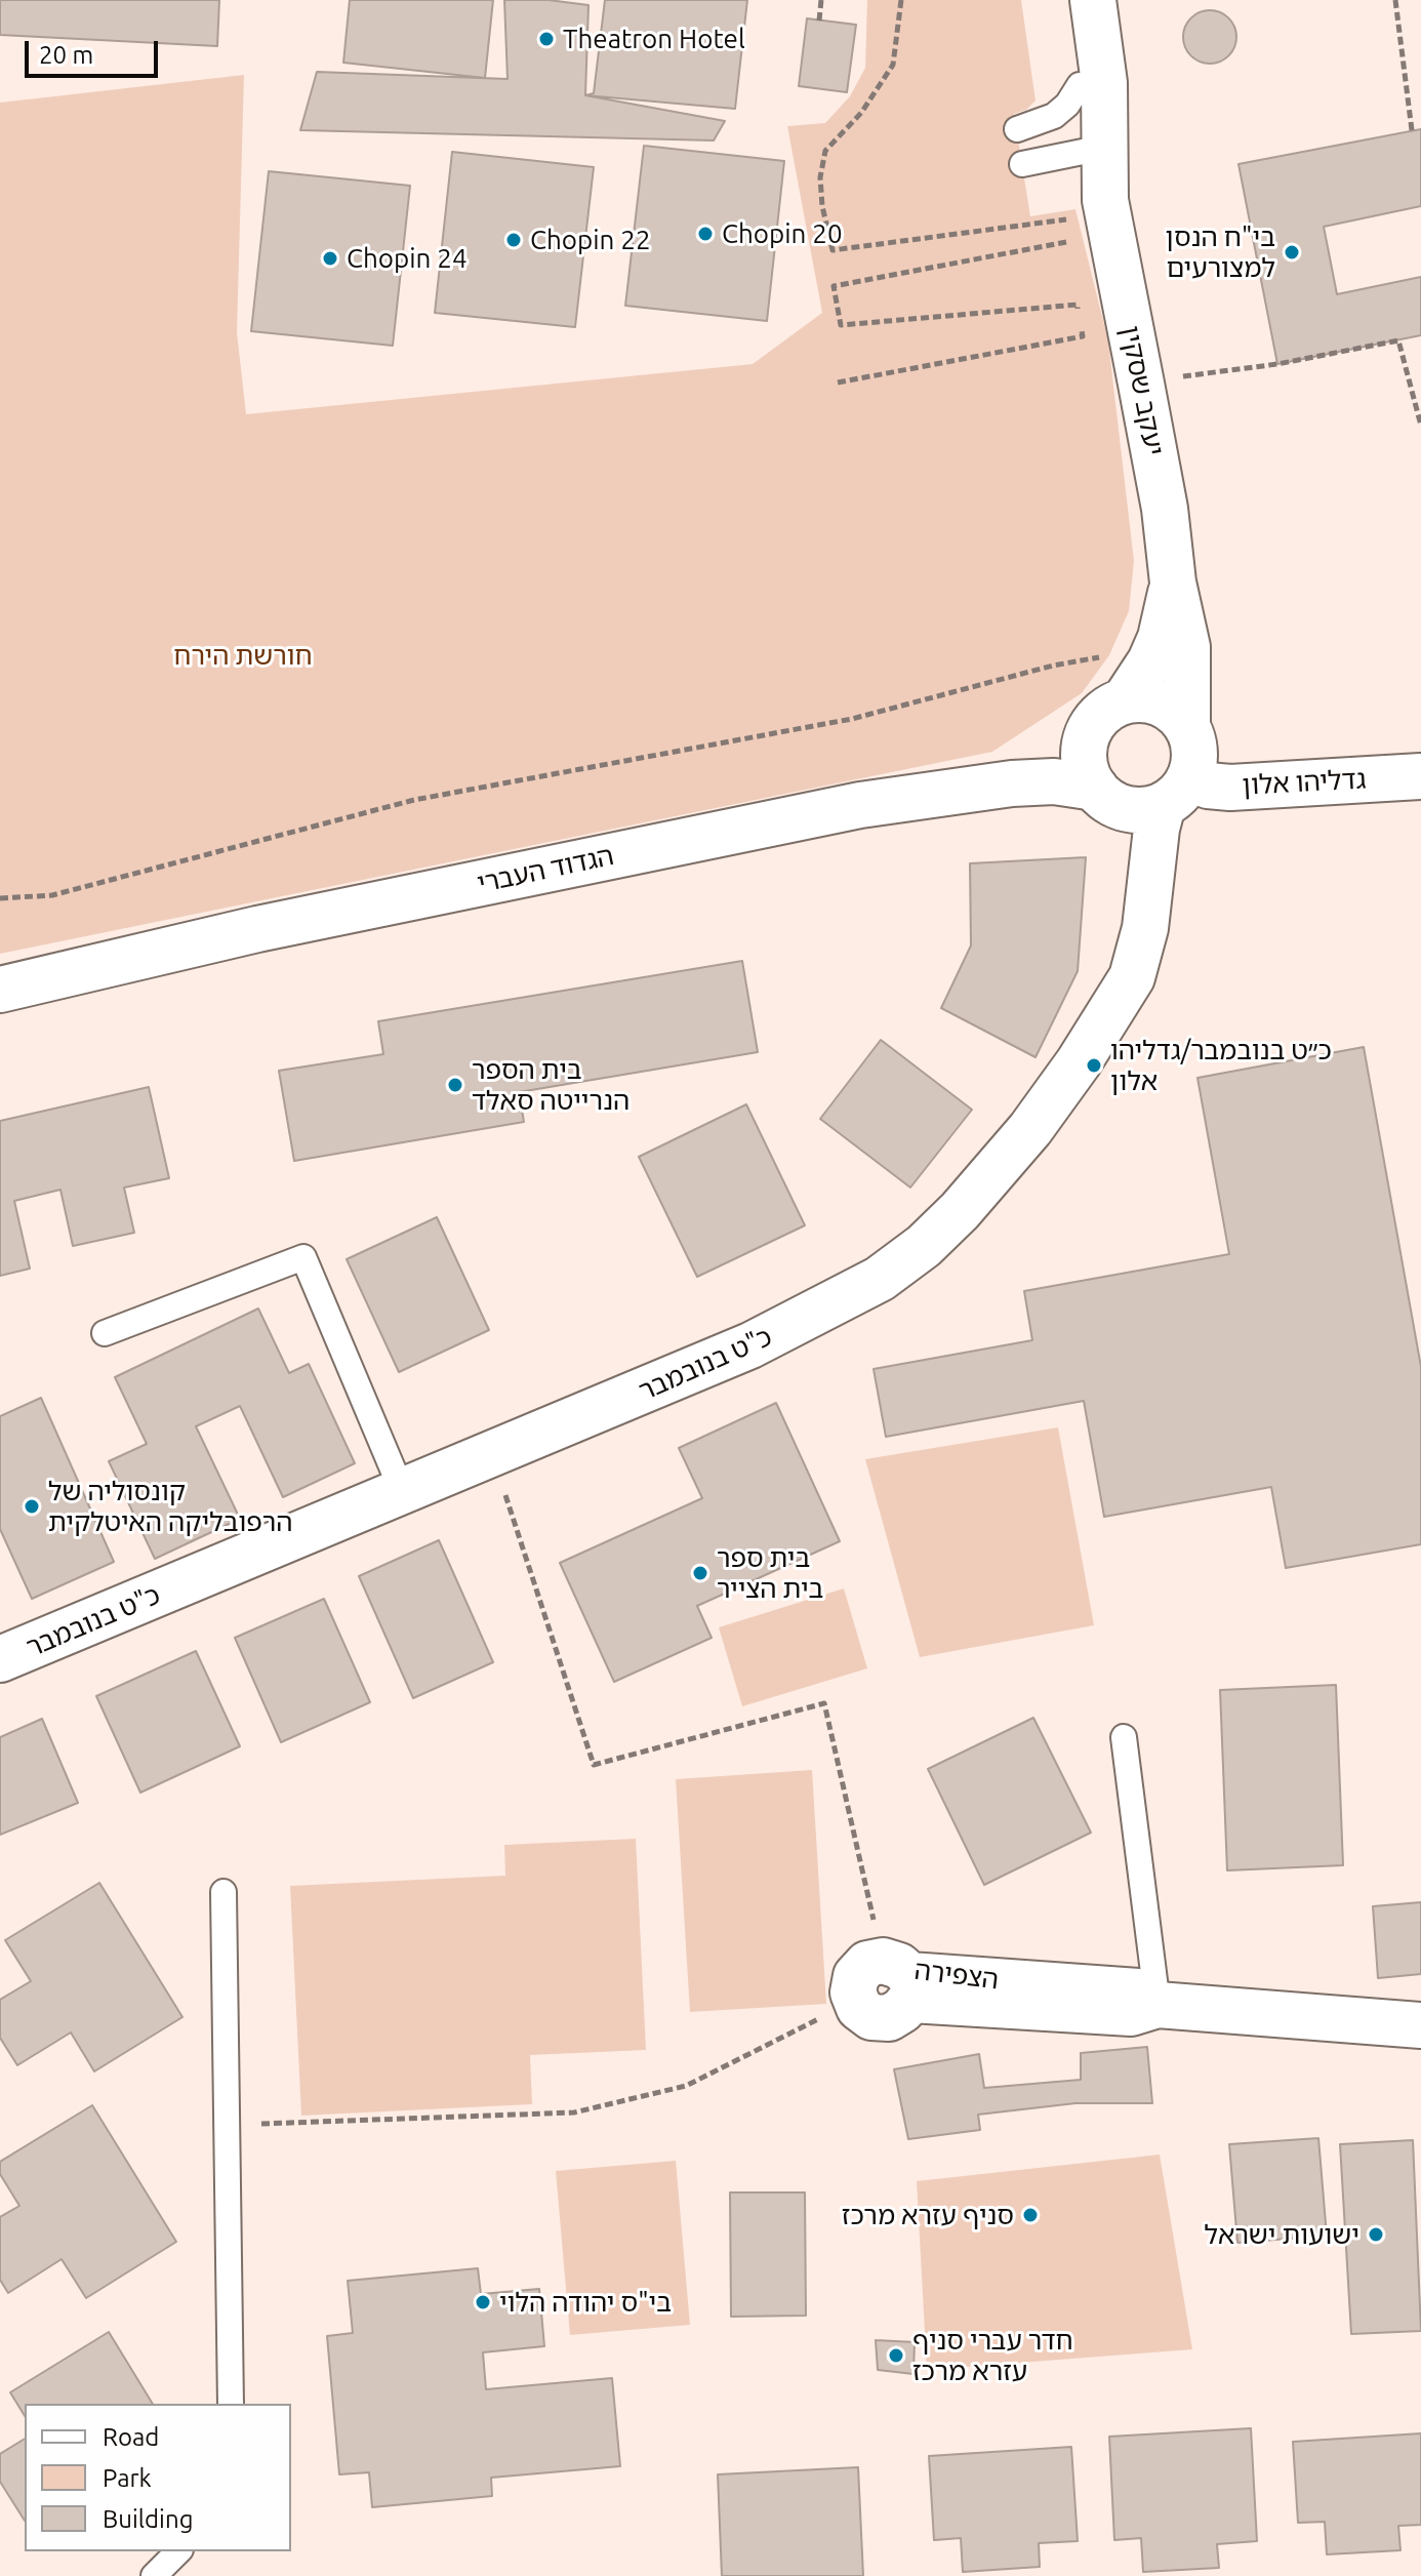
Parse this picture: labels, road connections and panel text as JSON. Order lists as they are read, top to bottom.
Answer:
{
  "streets": {
    "street": [
      "יעקב שסקין",
      "גדליהו אלון",
      "הגדוד העברי",
      "כ\"ט בנובמבר",
      "הצפירה"
    ]
  },
  "crossings": [
    ["יעקב שסקין", "גדליהו אלון"],
    ["יעקב שסקין", "הגדוד העברי"],
    ["יעקב שסקין", "כ\"ט בנובמבר"],
    ["גדליהו אלון", "הגדוד העברי"],
    ["גדליהו אלון", "כ\"ט בנובמבר"],
    ["הגדוד העברי", "כ\"ט בנובמבר"]
  ],
  "parks": ["חורשת הירח"],
  "places": [
    "Theatron Hotel",
    "Chopin 20",
    "Chopin 22",
    "בי\"ח הנסן למצורעים",
    "Chopin 24",
    "כ״ט בנובמבר/גדליהו אלון",
    "בית הספר הנרייטה סאלד",
    "קונסוליה של הרפובליקה האיטלקית",
    "בית ספר בית הצייר",
    "סניף עזרא מרכז",
    "ישועות ישראל",
    "בי\"ס יהודה הלוי",
    "חדר עברי סניף עזרא מרכז"
  ],
  "legend": ["Road", "Park", "Building"],
  "scale_bar": "20 m"
}
